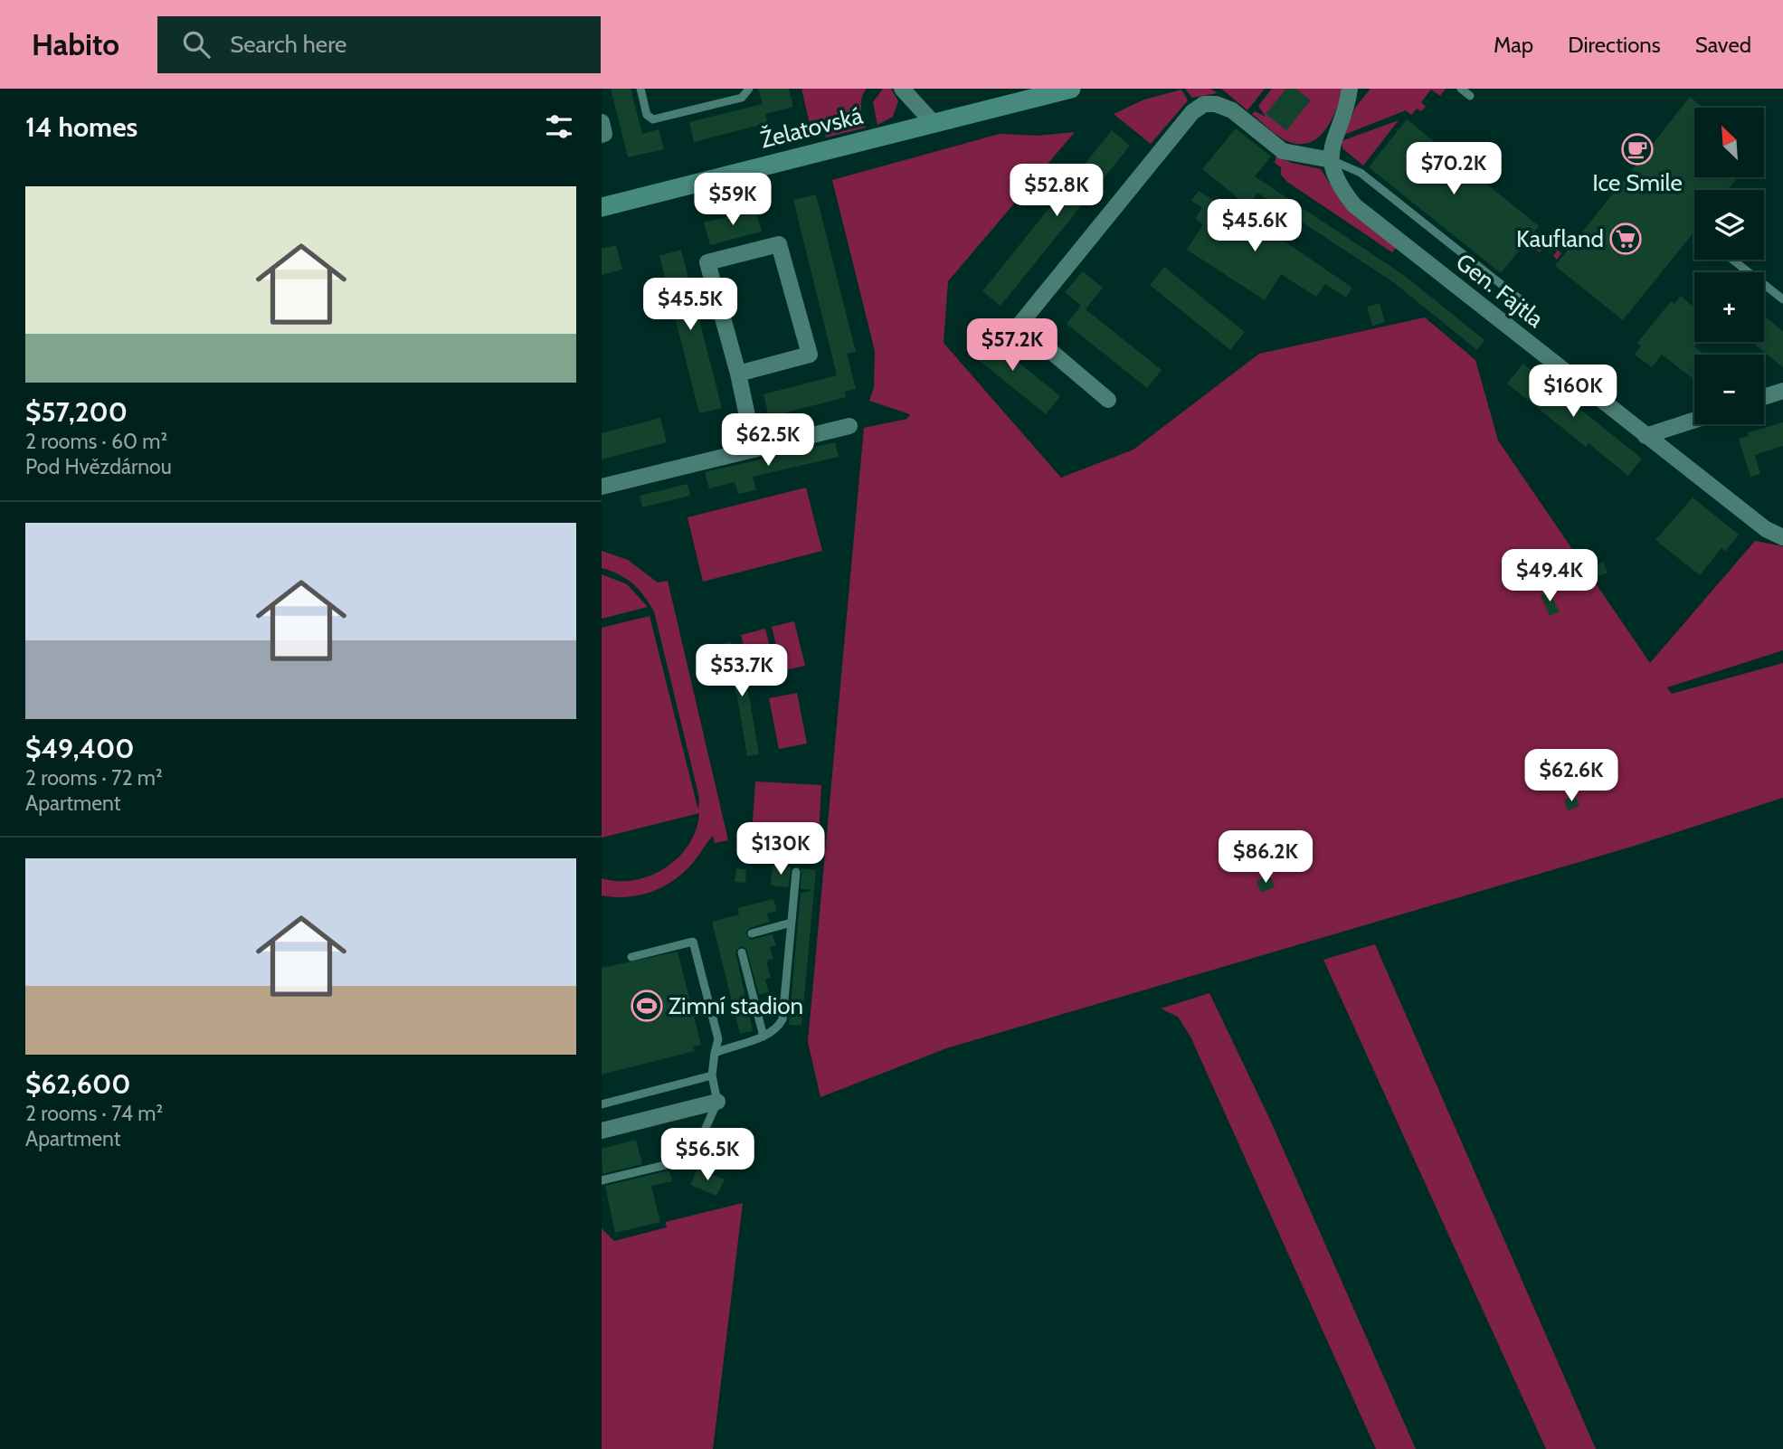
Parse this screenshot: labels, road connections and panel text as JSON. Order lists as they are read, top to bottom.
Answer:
{
  "streets": {
    "main road": ["Želatovská"],
    "street": ["Gen. Fajtla"]
  },
  "places": {
    "cafe": ["Ice Smile"],
    "supermarket": ["Kaufland"],
    "sports": ["Zimní stadion"]
  },
  "north": "top left",
  "page": {
    "header": "Habito",
    "search": "Search here",
    "nav": ["Map", "Directions", "Saved"],
    "heading": "14 homes",
    "map_buttons": ["+", "−"],
    "price": [
      "$70.2K",
      "$52.8K",
      "$59K",
      "$45.6K",
      "$45.5K",
      "$57.2K",
      "$160K",
      "$62.5K",
      "$49.4K",
      "$53.7K",
      "$62.6K",
      "$130K",
      "$86.2K",
      "$56.5K"
    ],
    "list": [
      {
        "name": "$57,200",
        "note": "2 rooms · 60 m² · Pod Hvězdárnou"
      },
      {
        "name": "$49,400",
        "note": "2 rooms · 72 m² · Apartment"
      },
      {
        "name": "$62,600",
        "note": "2 rooms · 74 m² · Apartment"
      }
    ]
  }
}
